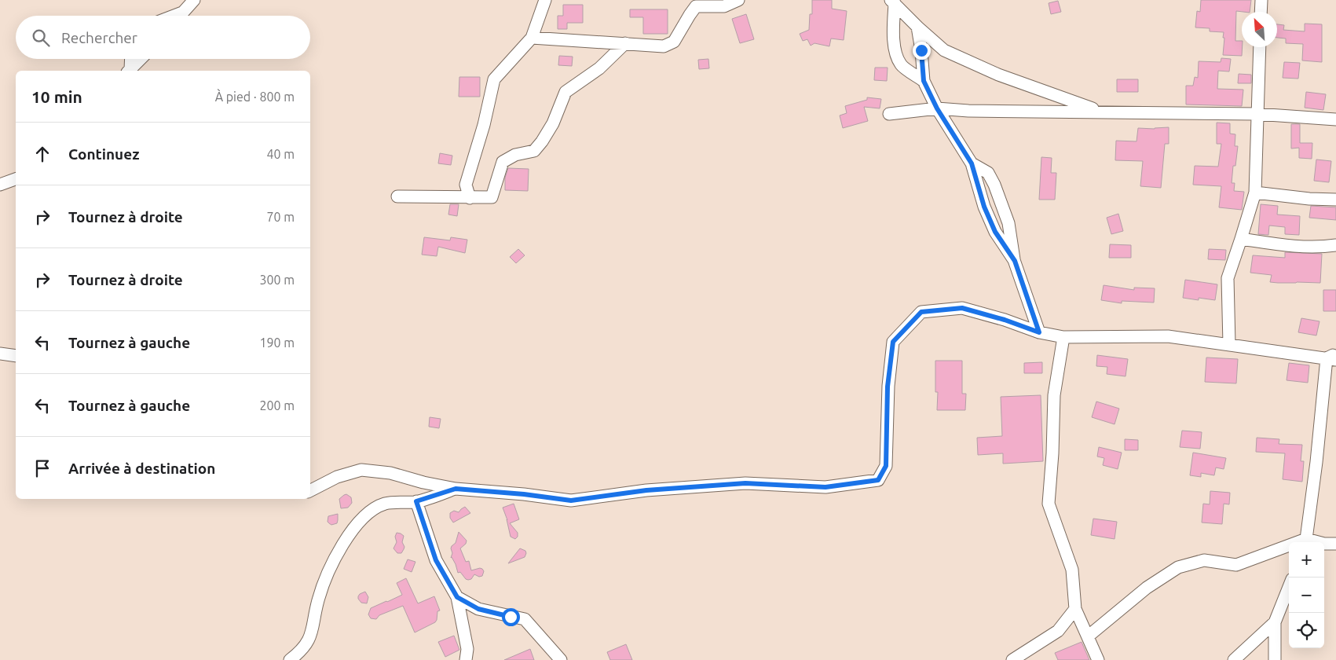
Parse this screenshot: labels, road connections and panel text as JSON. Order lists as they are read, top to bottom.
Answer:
{
  "north": "top left",
  "page": {
    "search": "Rechercher",
    "heading": ["10 min", "À pied · 800 m"],
    "list": [
      ["Continuez", "40 m"],
      ["Tournez à droite", "70 m"],
      ["Tournez à droite", "300 m"],
      ["Tournez à gauche", "190 m"],
      ["Tournez à gauche", "200 m"],
      "Arrivée à destination"
    ],
    "map_buttons": ["+", "−"]
  }
}
